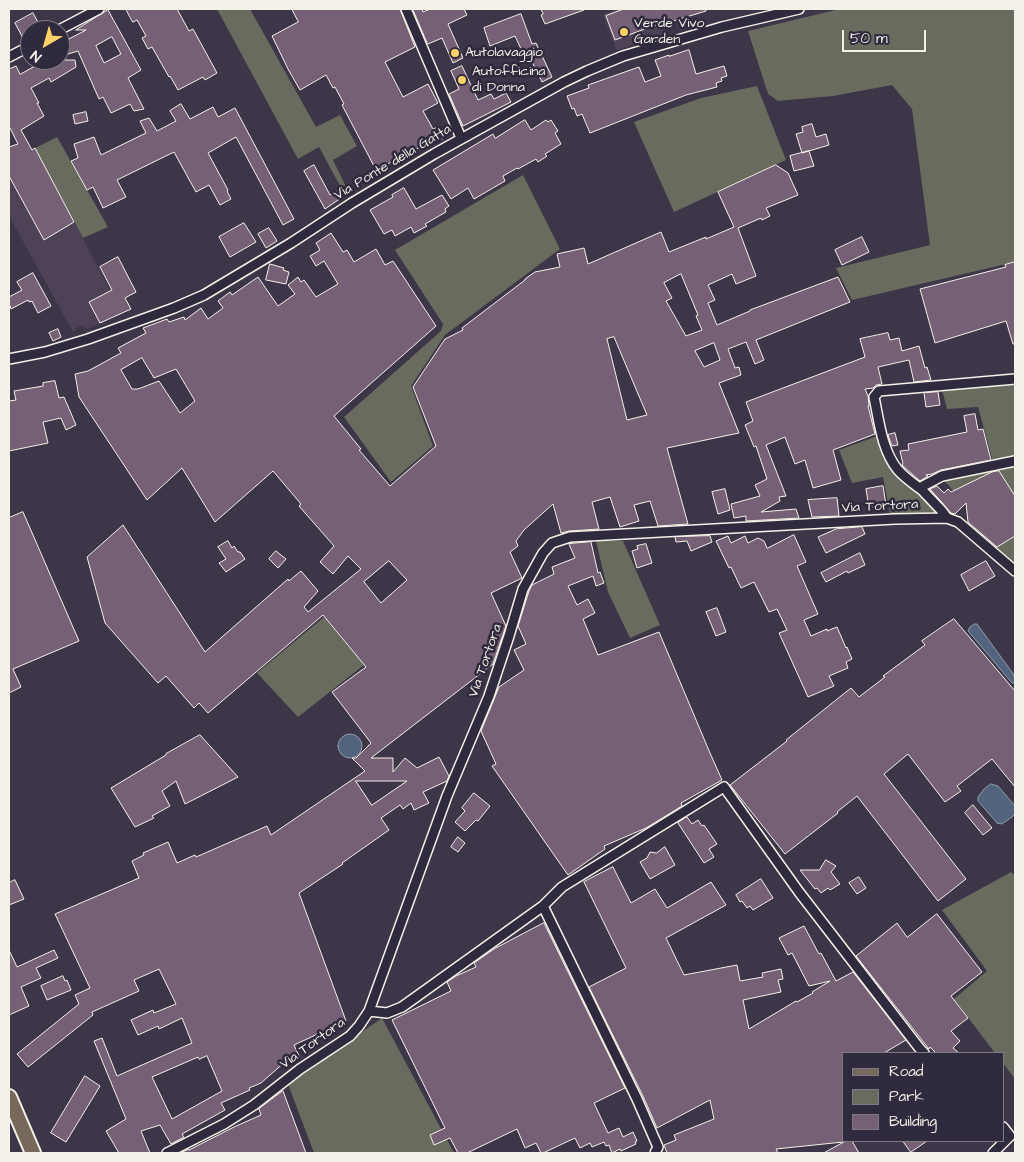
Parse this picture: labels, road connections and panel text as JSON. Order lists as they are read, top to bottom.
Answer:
{
  "streets": {
    "street": ["Via Ponte della Gatta", "Via Tortora"]
  },
  "places": ["Verde Vivo Garden", "Autolavaggio", "Autofficina di Donna"],
  "legend": ["Road", "Park", "Building"],
  "scale_bar": "50 m",
  "north": "bottom left"
}
